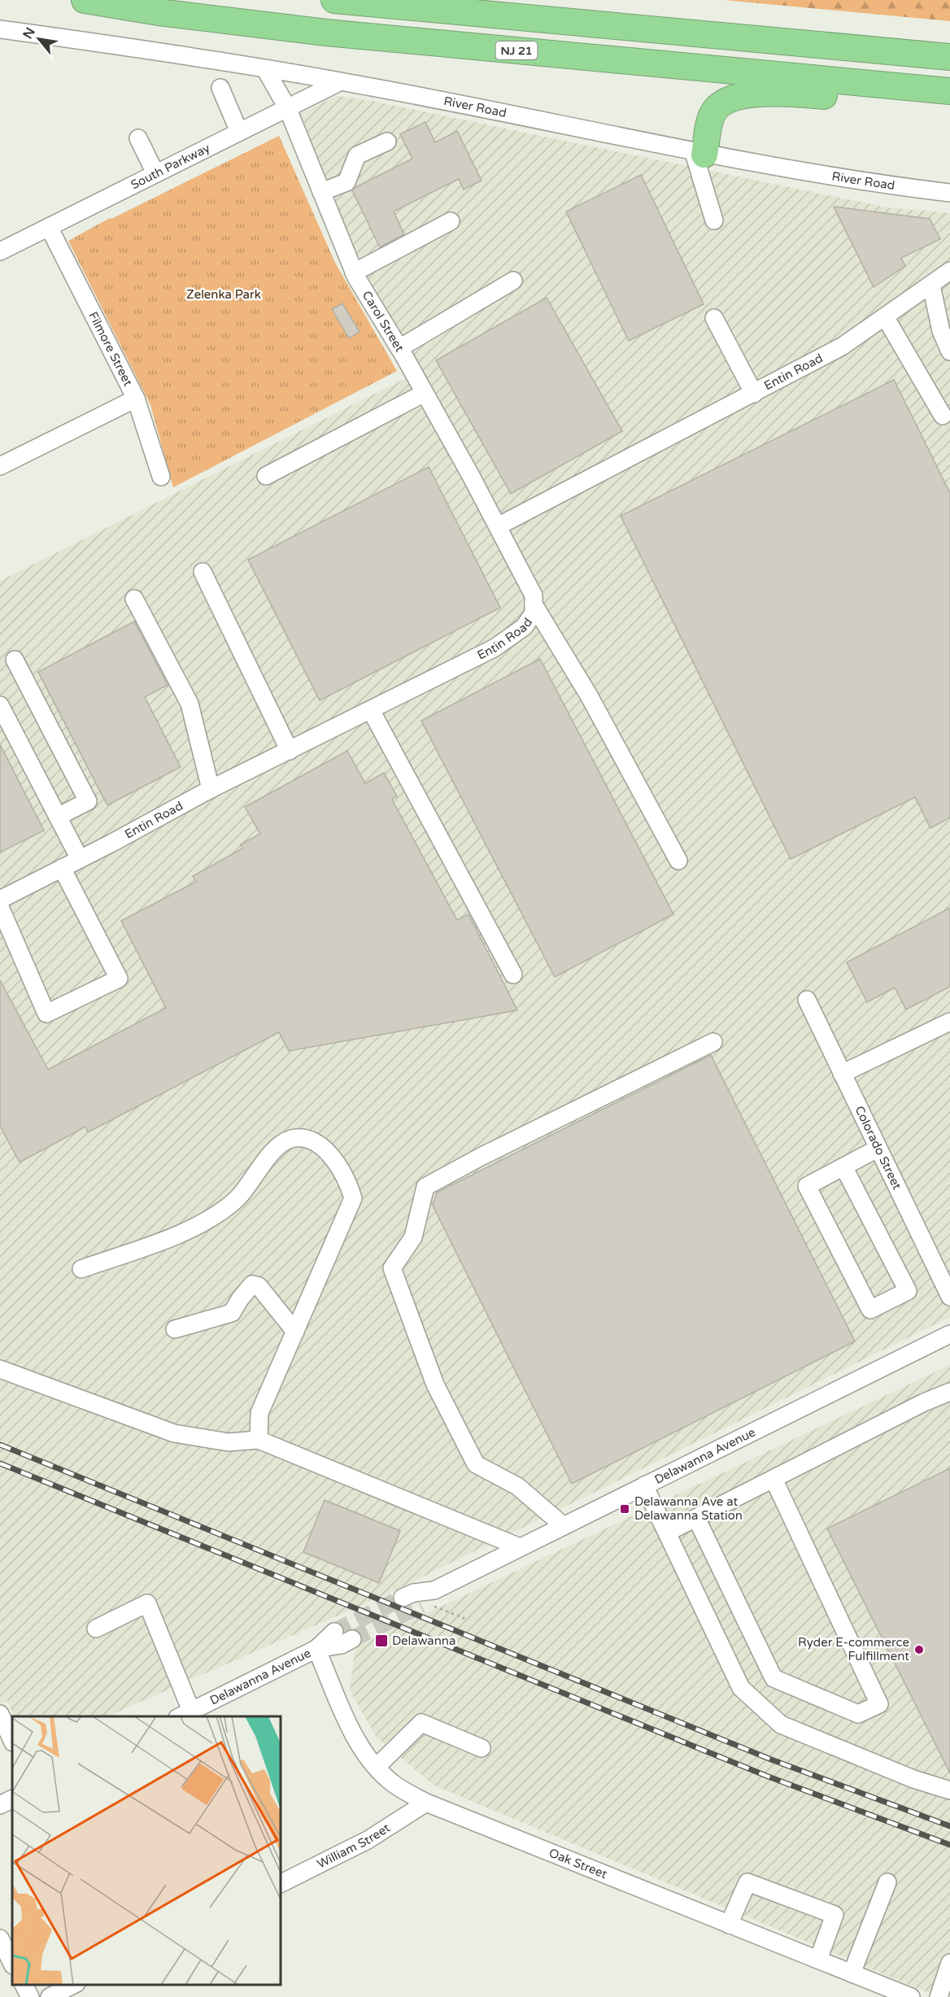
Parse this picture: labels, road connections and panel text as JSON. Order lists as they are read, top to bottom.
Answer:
{
  "streets": {
    "highway": ["NJ 21"],
    "street": [
      "River Road",
      "South Parkway",
      "Carol Street",
      "Filmore Street",
      "Entin Road",
      "Colorado Street",
      "Delawanna Avenue",
      "William Street",
      "Oak Street"
    ]
  },
  "crossings": [
    ["River Road", "South Parkway"],
    ["River Road", "Carol Street"],
    ["South Parkway", "Carol Street"],
    ["South Parkway", "Filmore Street"],
    ["Carol Street", "Entin Road"],
    ["Delawanna Avenue", "Oak Street"],
    ["William Street", "Oak Street"]
  ],
  "parks": ["Zelenka Park"],
  "places": {
    "transit": ["Delawanna Ave at Delawanna Station", "Delawanna"],
    "other": ["Ryder E-commerce Fulfillment"]
  },
  "north": "top left"
}
